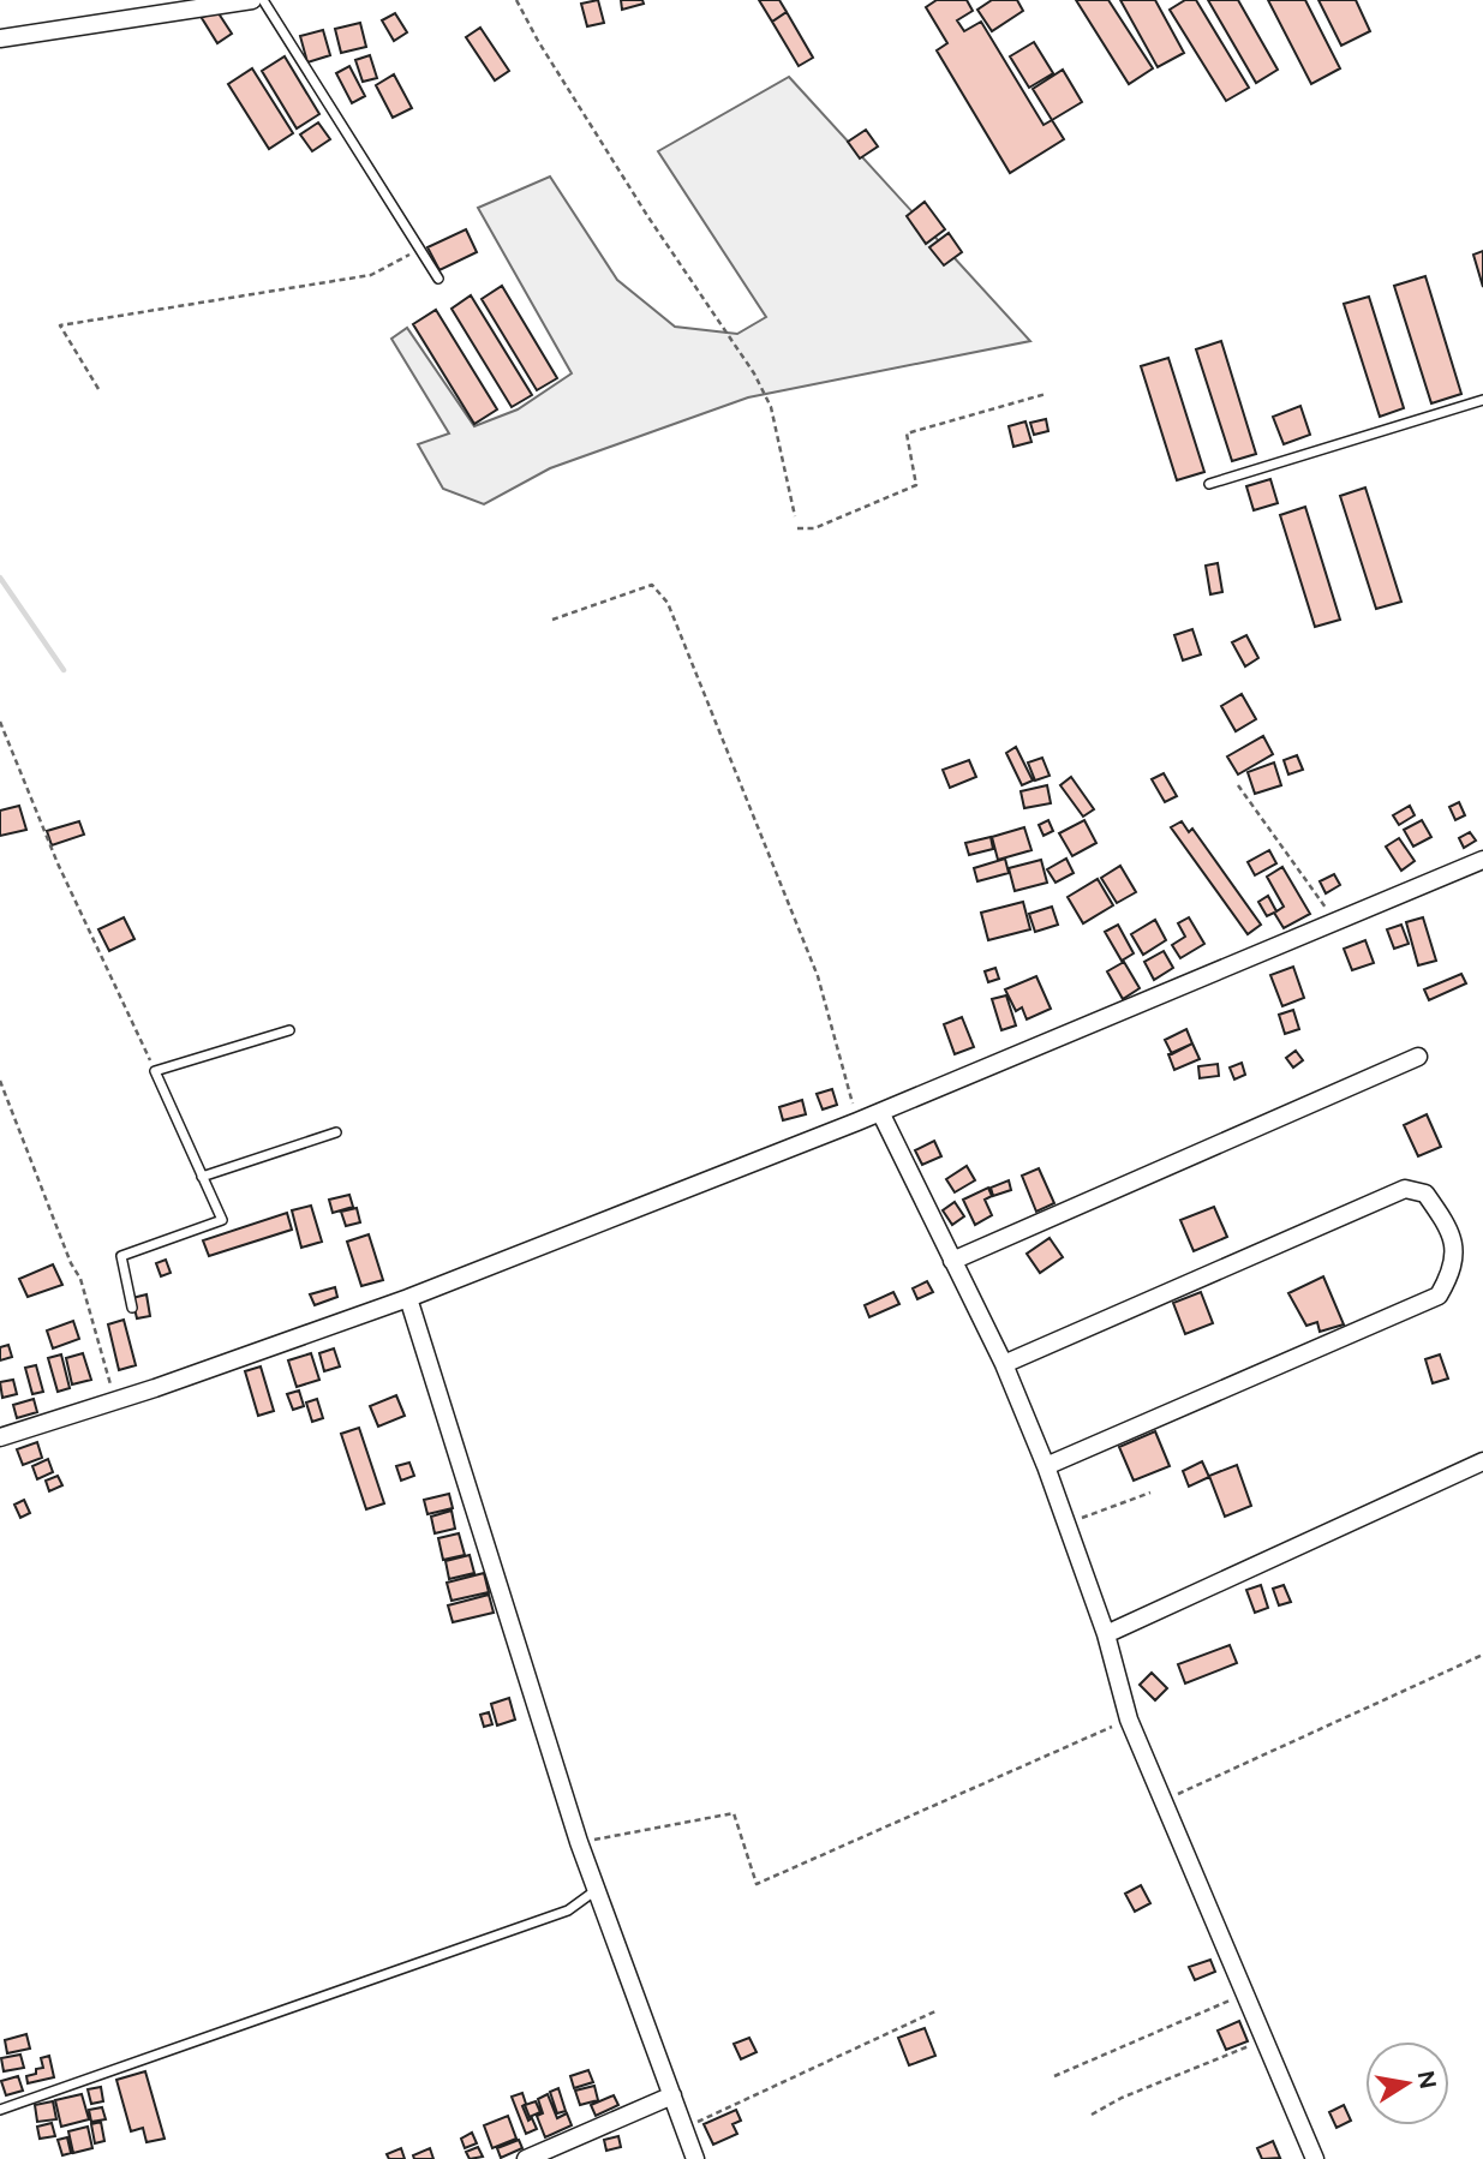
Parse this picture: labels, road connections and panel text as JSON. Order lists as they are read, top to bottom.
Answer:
{
  "north": "right"
}
